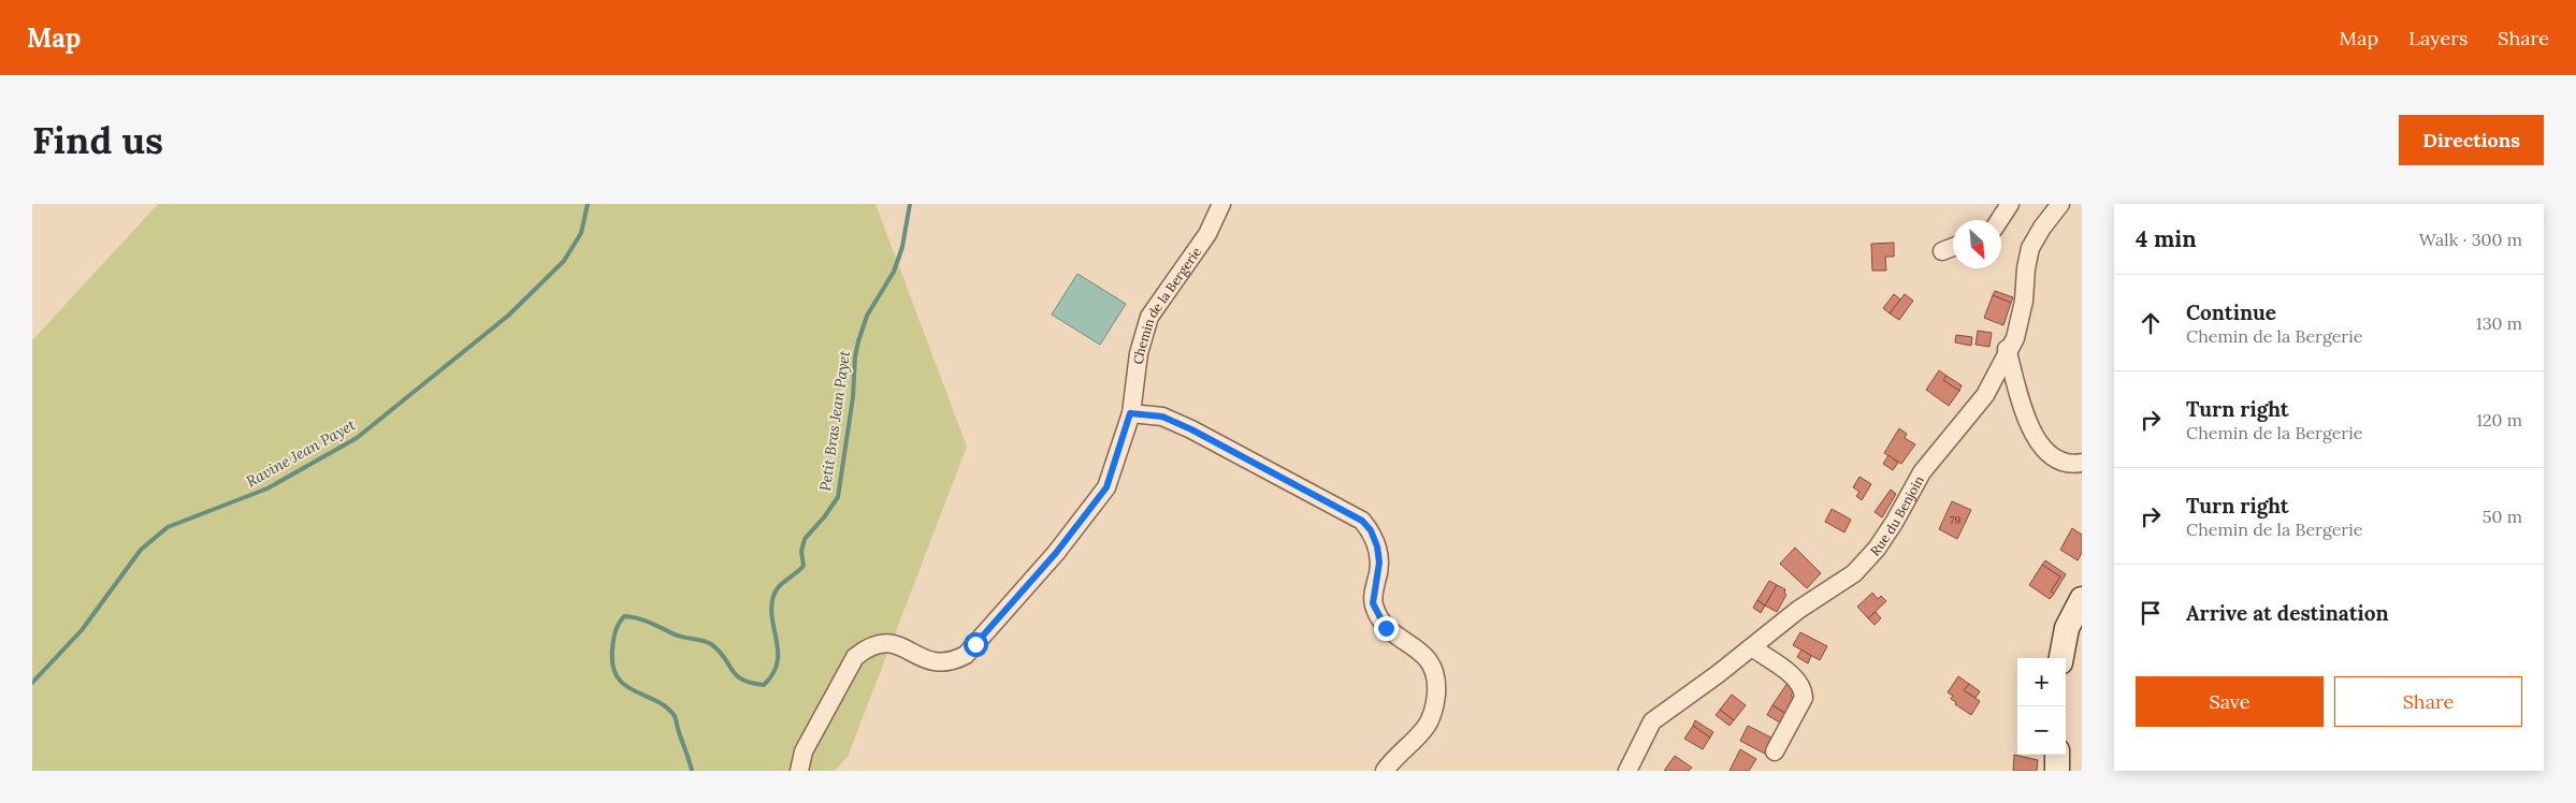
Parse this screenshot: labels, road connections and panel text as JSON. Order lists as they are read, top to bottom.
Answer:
{
  "streets": {
    "street": ["Chemin de la Bergerie", "Rue du Benjoin"]
  },
  "water": ["Petit Bras Jean Payet", "Ravine Jean Payet"],
  "house_numbers": ["79"],
  "north": "bottom right",
  "page": {
    "header": "Map",
    "nav": ["Map", "Layers", "Share"],
    "buttons": [
      "Directions",
      ["Save", "Share"]
    ],
    "title": "Find us",
    "heading": ["4 min", "Walk · 300 m"],
    "list": [
      ["Continue", "Chemin de la Bergerie", "130 m"],
      ["Turn right", "Chemin de la Bergerie", "120 m"],
      ["Turn right", "Chemin de la Bergerie", "50 m"],
      "Arrive at destination"
    ],
    "map_buttons": ["+", "−"]
  }
}
